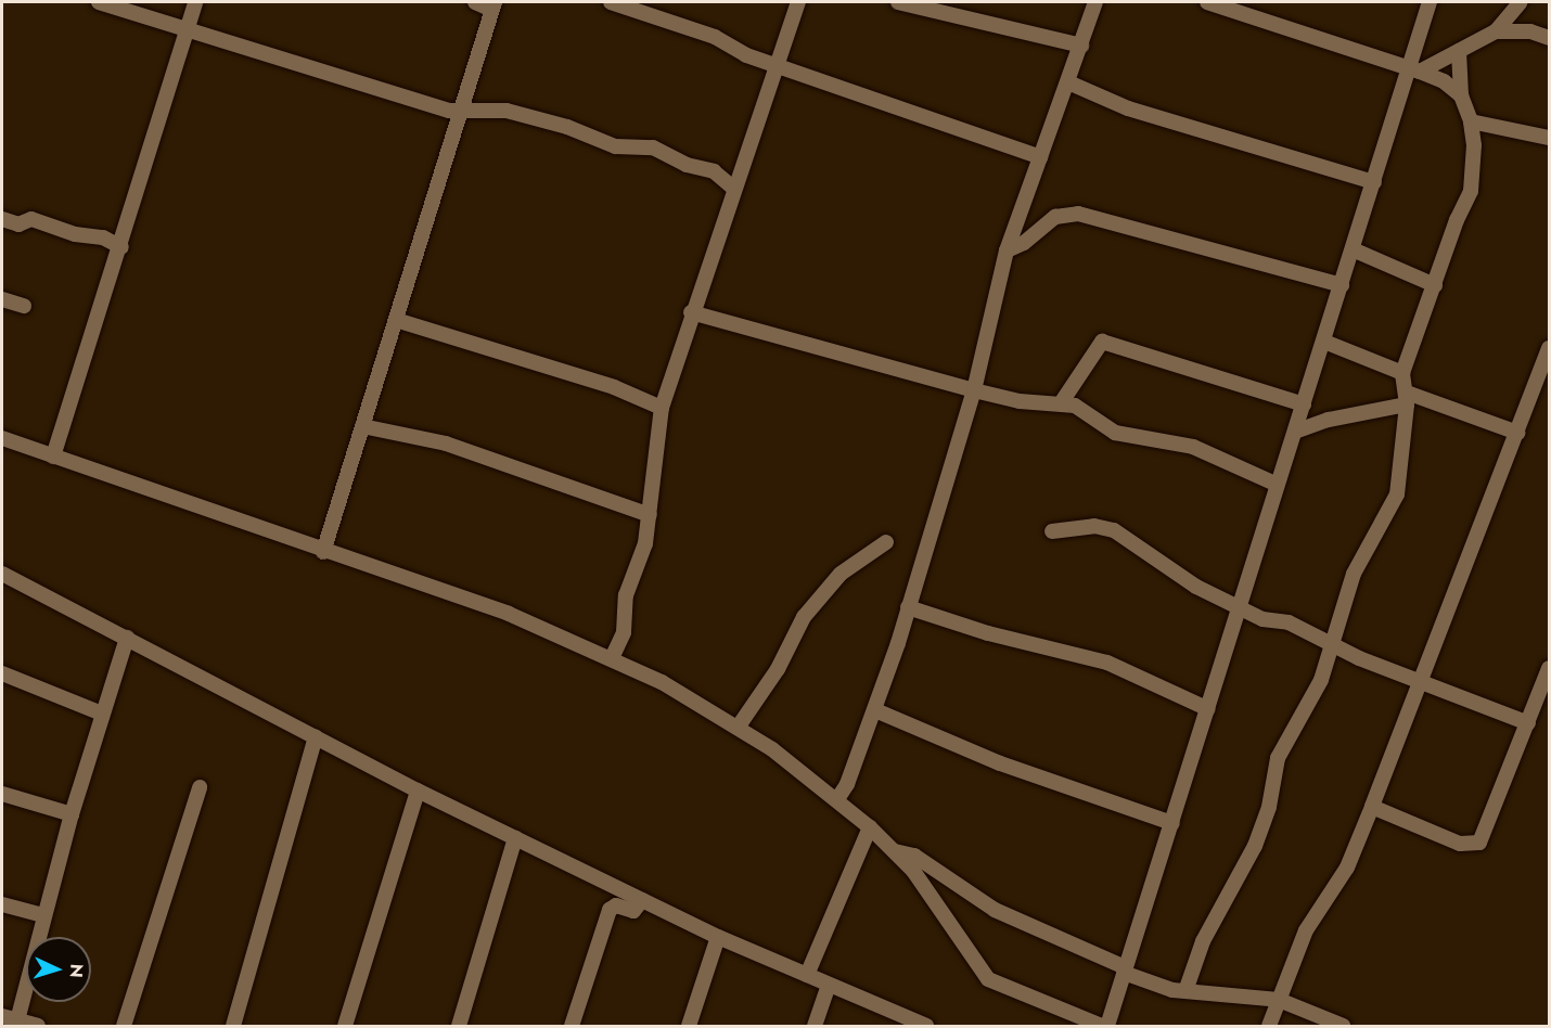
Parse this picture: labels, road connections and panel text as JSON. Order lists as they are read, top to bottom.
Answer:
{
  "north": "right"
}
